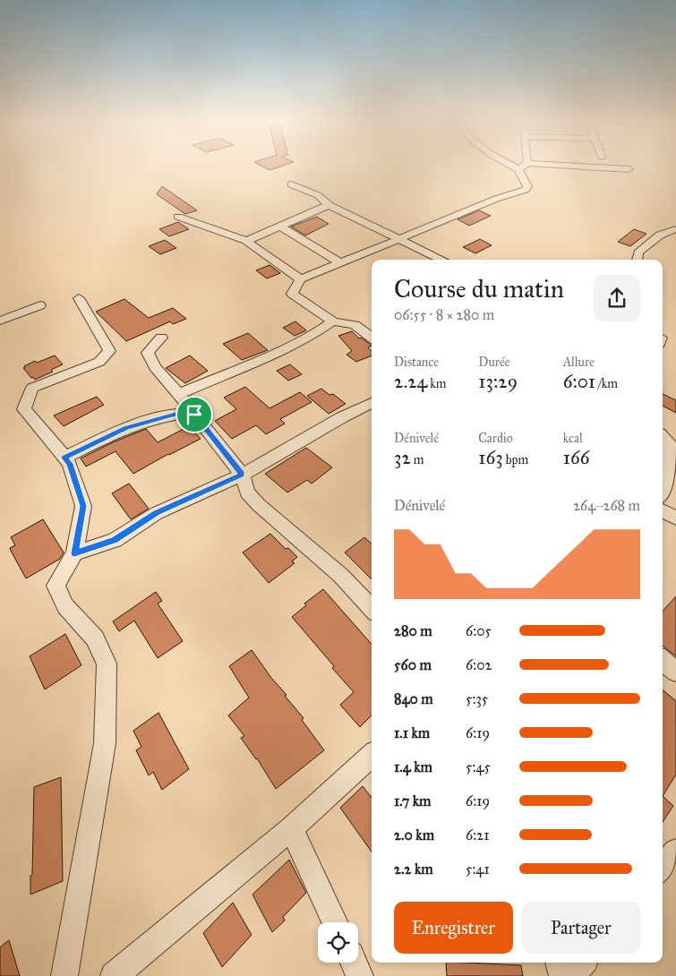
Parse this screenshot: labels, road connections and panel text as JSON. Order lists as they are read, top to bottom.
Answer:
{
  "page": {
    "heading": ["Course du matin", "06:55 · 8 × 280 m"],
    "stats": [
      ["Distance", "2.24 km"],
      ["Durée", "13:29"],
      ["Allure", "6:01 /km"],
      ["Dénivelé", "32 m"],
      ["Cardio", "163 bpm"],
      ["kcal", "166"]
    ],
    "chart": ["Dénivelé", "264–268 m"],
    "list": [
      {
        "name": "280 m",
        "note": "6:05"
      },
      {
        "name": "560 m",
        "note": "6:02"
      },
      {
        "name": "840 m",
        "note": "5:35"
      },
      {
        "name": "1.1 km",
        "note": "6:19"
      },
      {
        "name": "1.4 km",
        "note": "5:45"
      },
      {
        "name": "1.7 km",
        "note": "6:19"
      },
      {
        "name": "2.0 km",
        "note": "6:21"
      },
      {
        "name": "2.2 km",
        "note": "5:41"
      }
    ],
    "buttons": ["Enregistrer", "Partager"]
  }
}
